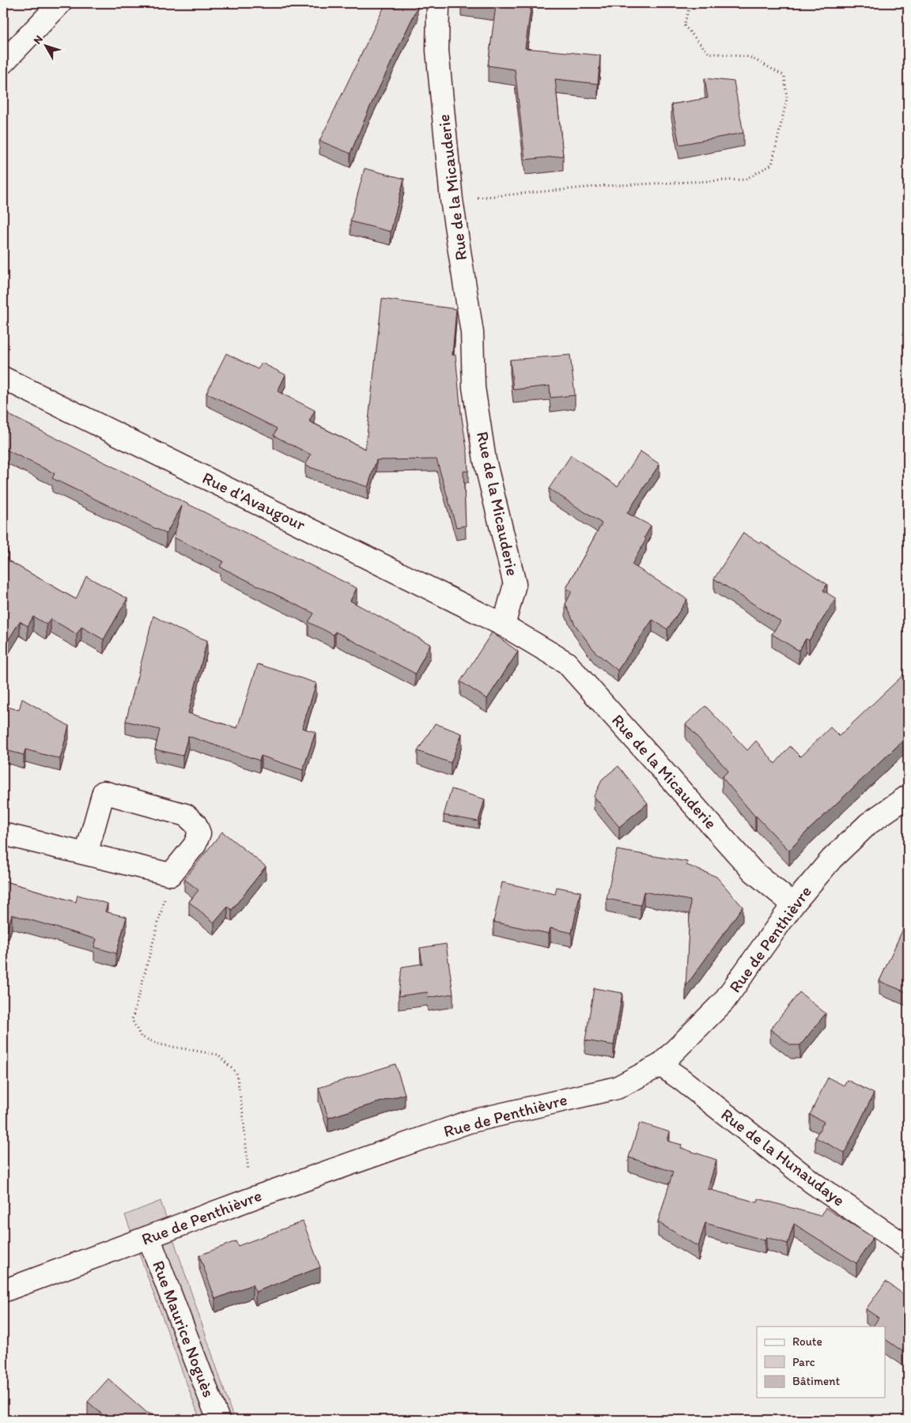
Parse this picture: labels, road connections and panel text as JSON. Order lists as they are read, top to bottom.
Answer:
{
  "streets": {
    "street": [
      "Rue de la Micauderie",
      "Rue d'Avaugour",
      "Rue de Penthièvre",
      "Rue de la Hunaudaye",
      "Rue Maurice Noguès"
    ]
  },
  "crossings": [
    ["Rue de la Micauderie", "Rue d'Avaugour"],
    ["Rue de la Micauderie", "Rue de Penthièvre"],
    ["Rue de Penthièvre", "Rue de la Hunaudaye"],
    ["Rue de Penthièvre", "Rue Maurice Noguès"]
  ],
  "legend": ["Route", "Parc", "Bâtiment"],
  "north": "top left"
}
